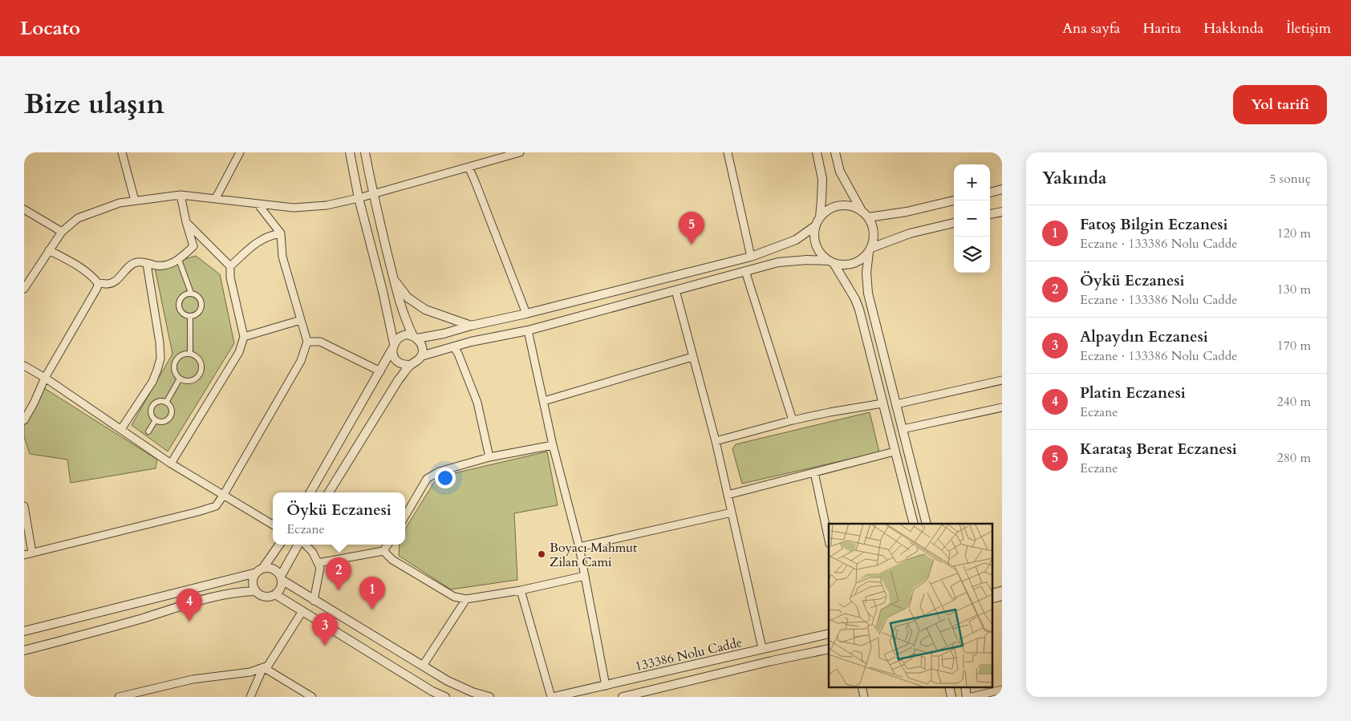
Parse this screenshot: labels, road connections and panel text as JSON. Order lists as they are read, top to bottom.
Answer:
{
  "streets": {
    "street": ["133386 Nolu Cadde"]
  },
  "places": ["Boyacı Mahmut Zilan Cami"],
  "page": {
    "header": "Locato",
    "nav": [
      "Ana sayfa",
      "Harita",
      "Hakkında",
      "İletişim"
    ],
    "title": "Bize ulaşın",
    "buttons": "Yol tarifi",
    "heading": ["Yakında", "5 sonuç"],
    "map_buttons": ["+", "−"],
    "list": [
      {
        "mark": "1",
        "name": "Fatoş Bilgin Eczanesi",
        "note": "Eczane · 133386 Nolu Cadde",
        "value": "120 m"
      },
      {
        "mark": "2",
        "name": "Öykü Eczanesi",
        "note": "Eczane · 133386 Nolu Cadde",
        "value": "130 m"
      },
      {
        "mark": "3",
        "name": "Alpaydın Eczanesi",
        "note": "Eczane · 133386 Nolu Cadde",
        "value": "170 m"
      },
      {
        "mark": "4",
        "name": "Platin Eczanesi",
        "note": "Eczane",
        "value": "240 m"
      },
      {
        "mark": "5",
        "name": "Karataş Berat Eczanesi",
        "note": "Eczane",
        "value": "280 m"
      }
    ],
    "pins": [
      "5",
      "2",
      "1",
      "4",
      "3"
    ],
    "popup": ["Öykü Eczanesi", "Eczane"]
  }
}
